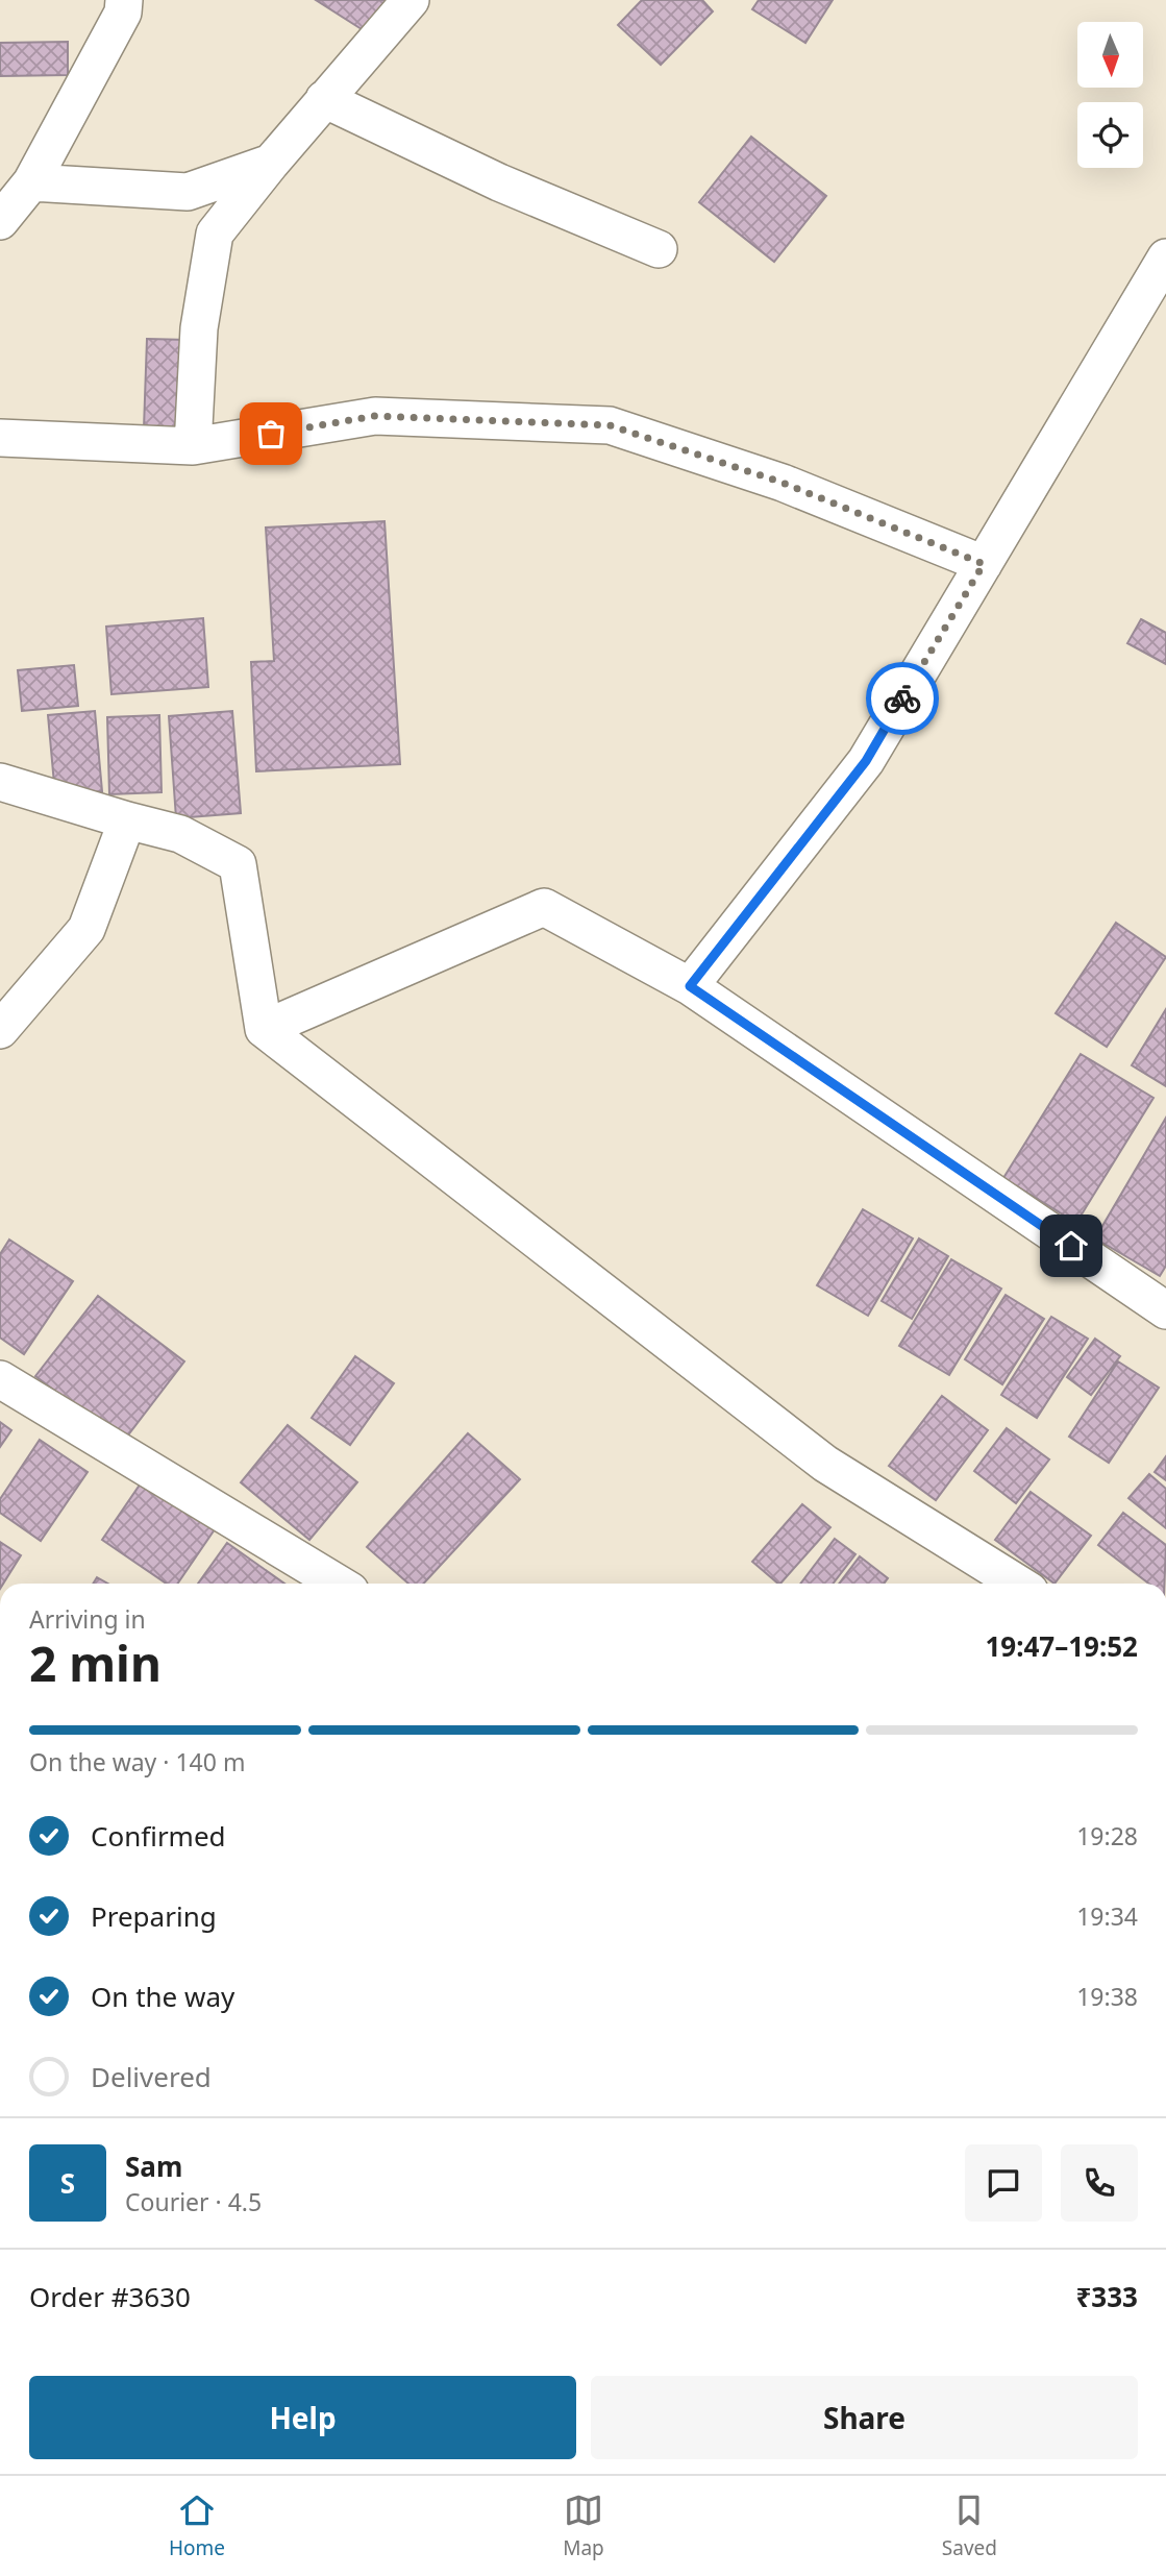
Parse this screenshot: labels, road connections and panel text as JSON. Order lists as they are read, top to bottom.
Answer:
{
  "north": "bottom",
  "page": {
    "heading": ["2 min", "Arriving in", "19:47–19:52"],
    "panel": [
      "Sam",
      "Courier · 4.5",
      "Order #3630",
      "₹333"
    ],
    "bar": "On the way · 140 m",
    "list": [
      ["Confirmed", "19:28"],
      ["Preparing", "19:34"],
      ["On the way", "19:38"],
      "Delivered"
    ],
    "round": "S",
    "buttons": ["Help", "Share"],
    "tabs": ["Home", "Map", "Saved"]
  }
}
